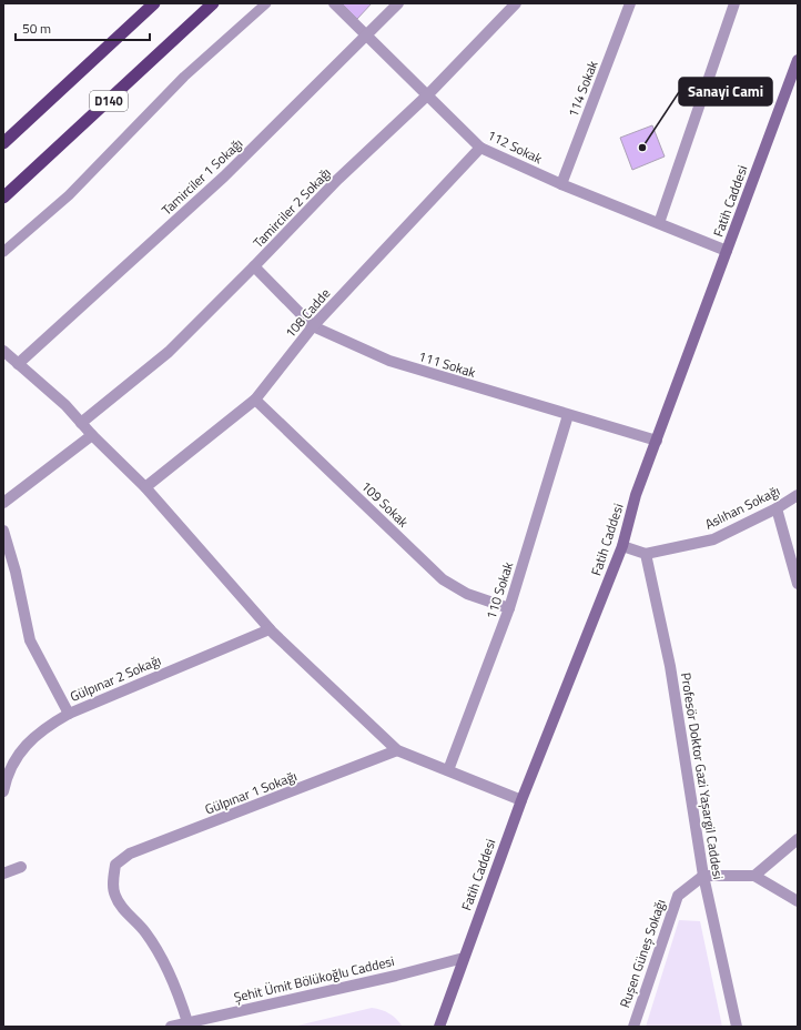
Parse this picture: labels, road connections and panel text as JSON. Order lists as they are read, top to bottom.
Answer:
{
  "streets": {
    "highway": ["D140"],
    "main road": ["Fatih Caddesi"],
    "street": [
      "114 Sokak",
      "112 Sokak",
      "Tamirciler 1 Sokağı",
      "Tamirciler 2 Sokağı",
      "108 Cadde",
      "111 Sokak",
      "109 Sokak",
      "Aslıhan Sokağı",
      "110 Sokak",
      "Gülpınar 2 Sokağı",
      "Profesör Doktor Gazi Yaşargil Caddesi",
      "Gülpınar 1 Sokağı",
      "Ruşen Güneş Sokağı",
      "Şehit Ümit Bölükoğlu Caddesi"
    ]
  },
  "crossings": [
    ["114 Sokak", "112 Sokak"],
    ["112 Sokak", "Tamirciler 1 Sokağı"],
    ["112 Sokak", "Fatih Caddesi"],
    ["112 Sokak", "Tamirciler 2 Sokağı"],
    ["112 Sokak", "108 Cadde"],
    ["Fatih Caddesi", "111 Sokak"],
    ["Fatih Caddesi", "Şehit Ümit Bölükoğlu Caddesi"],
    ["Tamirciler 2 Sokağı", "111 Sokak"],
    ["108 Cadde", "111 Sokak"],
    ["108 Cadde", "109 Sokak"],
    ["111 Sokak", "110 Sokak"],
    ["109 Sokak", "110 Sokak"],
    ["Aslıhan Sokağı", "Profesör Doktor Gazi Yaşargil Caddesi"],
    ["Profesör Doktor Gazi Yaşargil Caddesi", "Ruşen Güneş Sokağı"],
    ["Gülpınar 1 Sokağı", "Şehit Ümit Bölükoğlu Caddesi"]
  ],
  "places": ["Sanayi Cami"],
  "scale_bar": "50 m"
}
